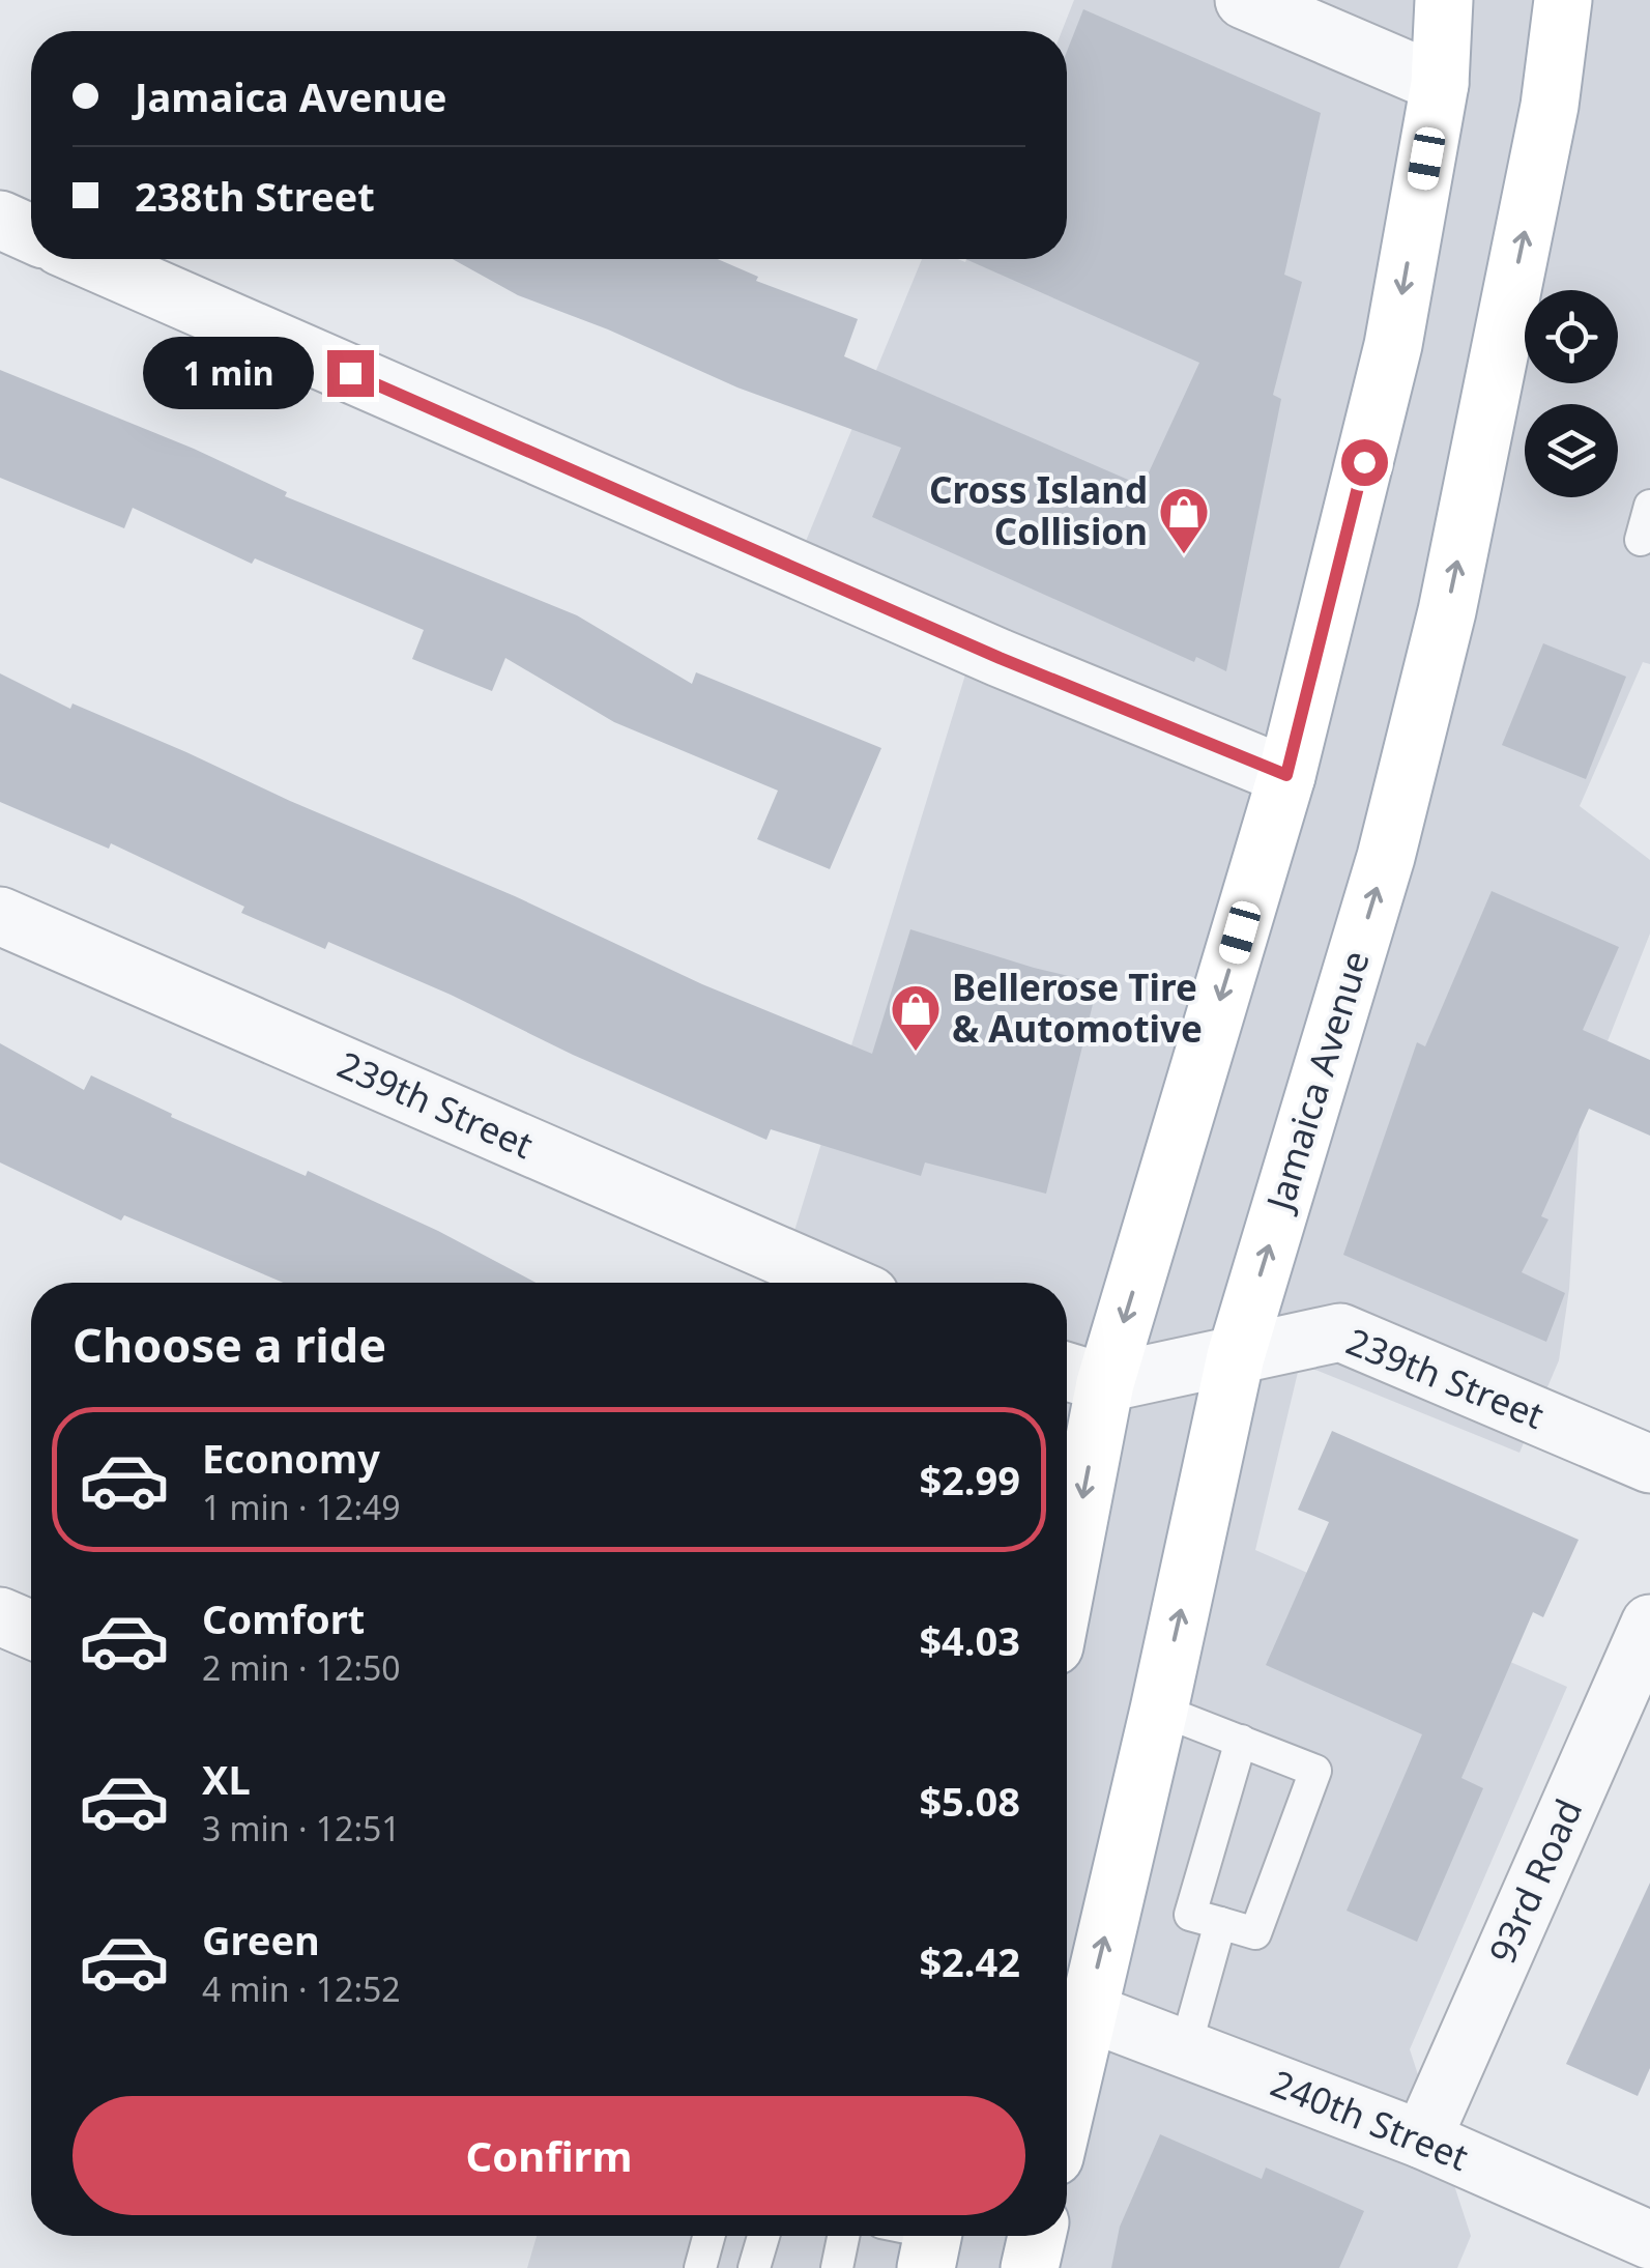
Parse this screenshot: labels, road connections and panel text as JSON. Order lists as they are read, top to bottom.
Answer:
{
  "streets": {
    "main road": ["Jamaica Avenue"],
    "street": ["239th Street", "93rd Road", "240th Street"]
  },
  "crossings": [
    ["Jamaica Avenue", "239th Street"],
    ["Jamaica Avenue", "240th Street"],
    ["93rd Road", "240th Street"]
  ],
  "places": {
    "shop": ["Cross Island Collision", "Bellerose Tire & Automotive"]
  },
  "page": {
    "banner": ["Jamaica Avenue", "238th Street"],
    "bubble": "1 min",
    "heading": "Choose a ride",
    "list": [
      {
        "name": "Economy",
        "note": "1 min · 12:49",
        "value": "$2.99"
      },
      {
        "name": "Comfort",
        "note": "2 min · 12:50",
        "value": "$4.03"
      },
      {
        "name": "XL",
        "note": "3 min · 12:51",
        "value": "$5.08"
      },
      {
        "name": "Green",
        "note": "4 min · 12:52",
        "value": "$2.42"
      }
    ],
    "buttons": "Confirm"
  }
}
